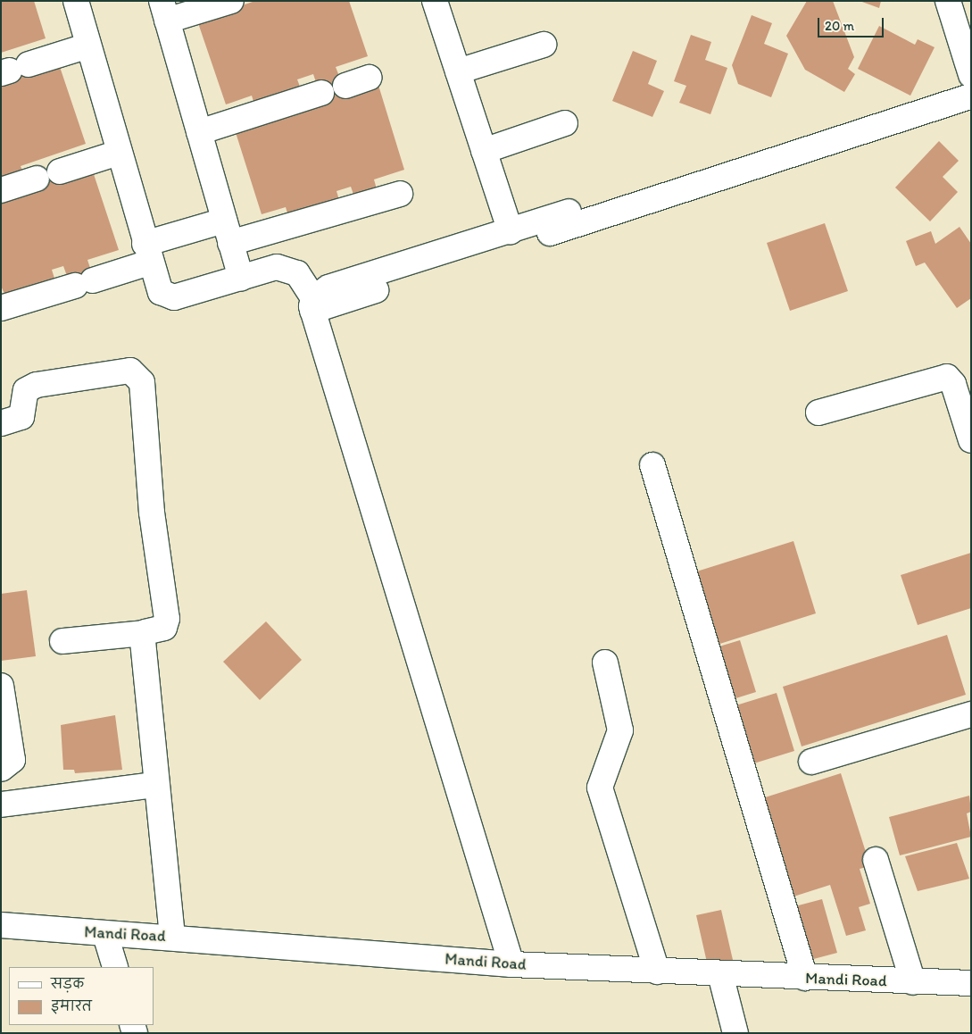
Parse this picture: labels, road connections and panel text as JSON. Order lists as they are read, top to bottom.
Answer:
{
  "streets": {
    "street": ["Mandi Road"]
  },
  "legend": ["सड़क", "इमारत"],
  "scale_bar": "20 m"
}
